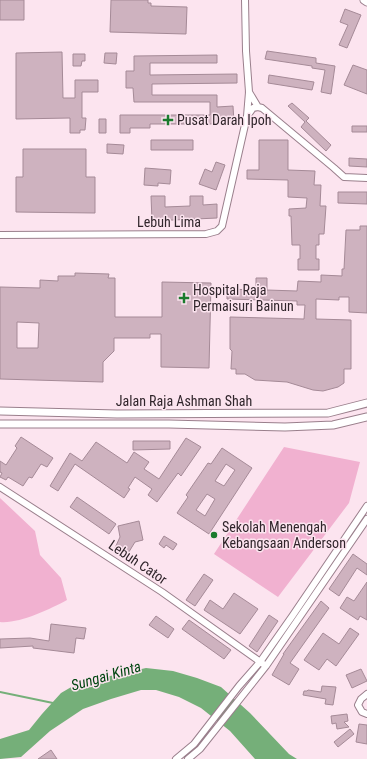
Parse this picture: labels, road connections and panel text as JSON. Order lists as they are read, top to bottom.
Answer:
{
  "streets": {
    "main road": ["Jalan Raja Ashman Shah"],
    "street": ["Lebuh Lima", "Lebuh Cator"]
  },
  "water": ["Sungai Kinta"],
  "places": {
    "health": ["Pusat Darah Ipoh", "Hospital Raja Permaisuri Bainun"],
    "other": ["Sekolah Menengah Kebangsaan Anderson"]
  }
}
